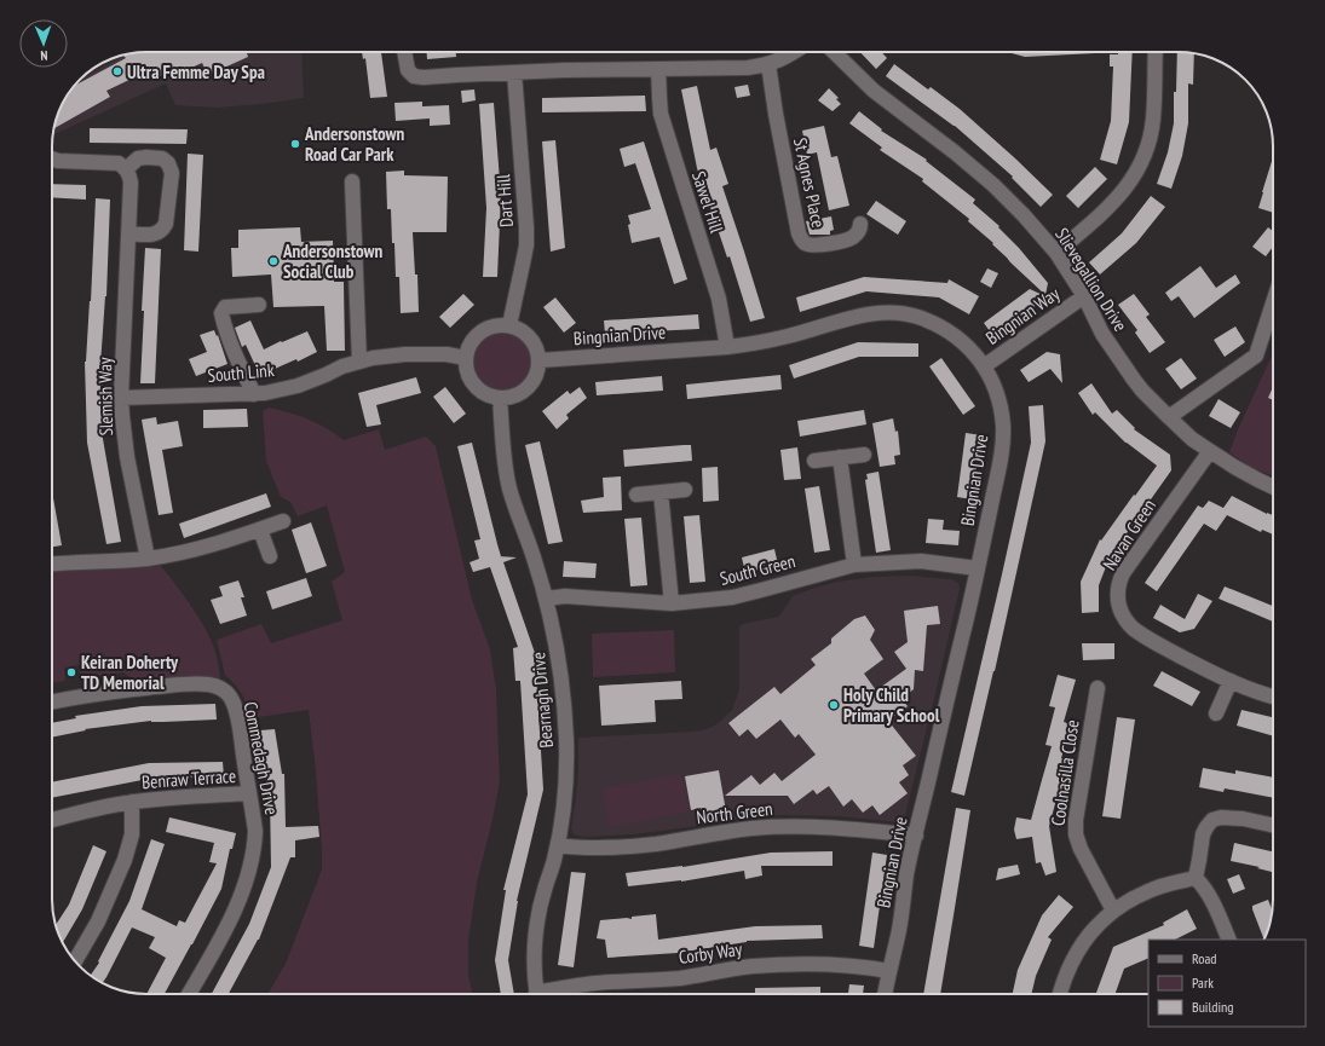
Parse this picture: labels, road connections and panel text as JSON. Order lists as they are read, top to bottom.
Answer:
{
  "streets": {
    "street": [
      "St Agnes Place",
      "Dart Hill",
      "Sawel Hill",
      "Slievegallion Drive",
      "Bingnian Way",
      "Bingnian Drive",
      "South Link",
      "Slemish Way",
      "Navan Green",
      "South Green",
      "Bearnagh Drive",
      "Commedagh Drive",
      "Coolnasilla Close",
      "Benraw Terrace",
      "North Green",
      "Corby Way"
    ]
  },
  "crossings": [
    ["Dart Hill", "Bingnian Drive"],
    ["Dart Hill", "South Link"],
    ["Dart Hill", "Bearnagh Drive"],
    ["Sawel Hill", "Bingnian Drive"],
    ["Slievegallion Drive", "Bingnian Way"],
    ["Slievegallion Drive", "Navan Green"],
    ["Bingnian Way", "Bingnian Drive"],
    ["Bingnian Drive", "South Link"],
    ["Bingnian Drive", "South Green"],
    ["Bingnian Drive", "Bearnagh Drive"],
    ["Bingnian Drive", "North Green"],
    ["Bingnian Drive", "Corby Way"],
    ["South Link", "Slemish Way"],
    ["South Link", "Bearnagh Drive"],
    ["South Green", "Bearnagh Drive"],
    ["Bearnagh Drive", "North Green"],
    ["Commedagh Drive", "Benraw Terrace"]
  ],
  "places": [
    "Ultra Femme Day Spa",
    "Andersonstown Road Car Park",
    "Andersonstown Social Club",
    "Keiran Doherty TD Memorial",
    "Holy Child Primary School"
  ],
  "legend": ["Road", "Park", "Building"],
  "north": "bottom"
}
